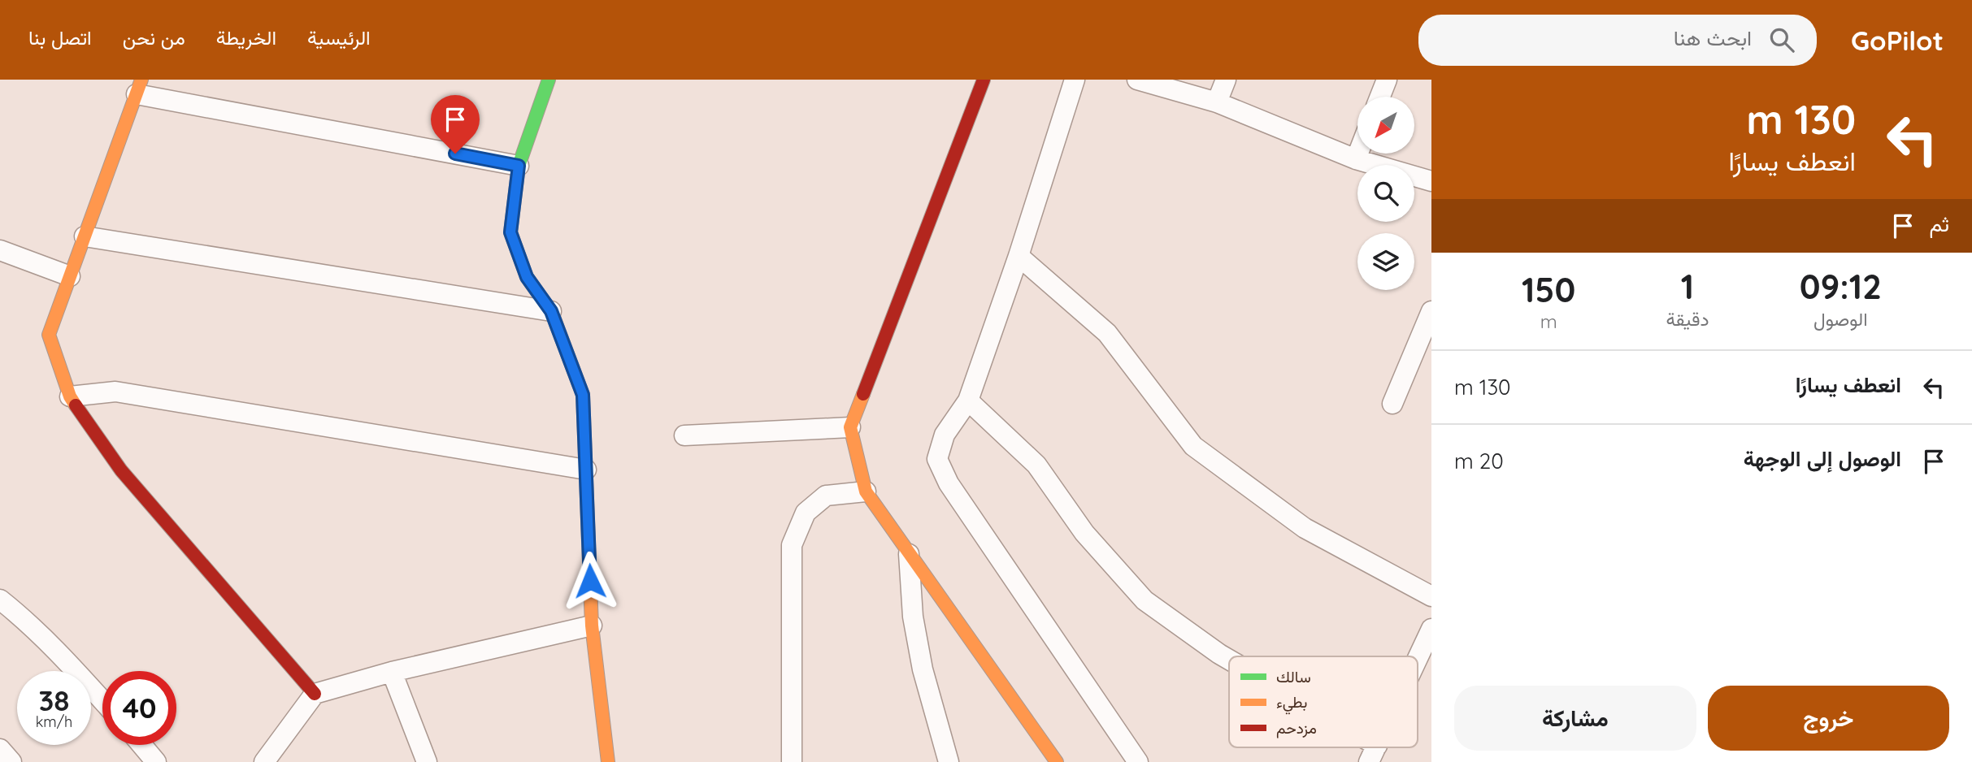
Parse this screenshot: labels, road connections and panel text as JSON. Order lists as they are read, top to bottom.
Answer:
{
  "legend": ["سالك", "بطيء", "مزدحم"],
  "north": "bottom left",
  "page": {
    "header": "GoPilot",
    "search": "ابحث هنا",
    "nav": [
      "الرئيسية",
      "الخريطة",
      "من نحن",
      "اتصل بنا"
    ],
    "turn": ["130 m", "انعطف يسارًا"],
    "then": "ثم",
    "eta": [
      "09:12",
      "الوصول",
      "1",
      "دقيقة",
      "150",
      "m"
    ],
    "list": [
      {
        "name": "انعطف يسارًا",
        "value": "130 m"
      },
      {
        "name": "الوصول إلى الوجهة",
        "value": "20 m"
      }
    ],
    "speed": "38 km/h",
    "limit": "40",
    "buttons": ["خروج", "مشاركة"]
  }
}
